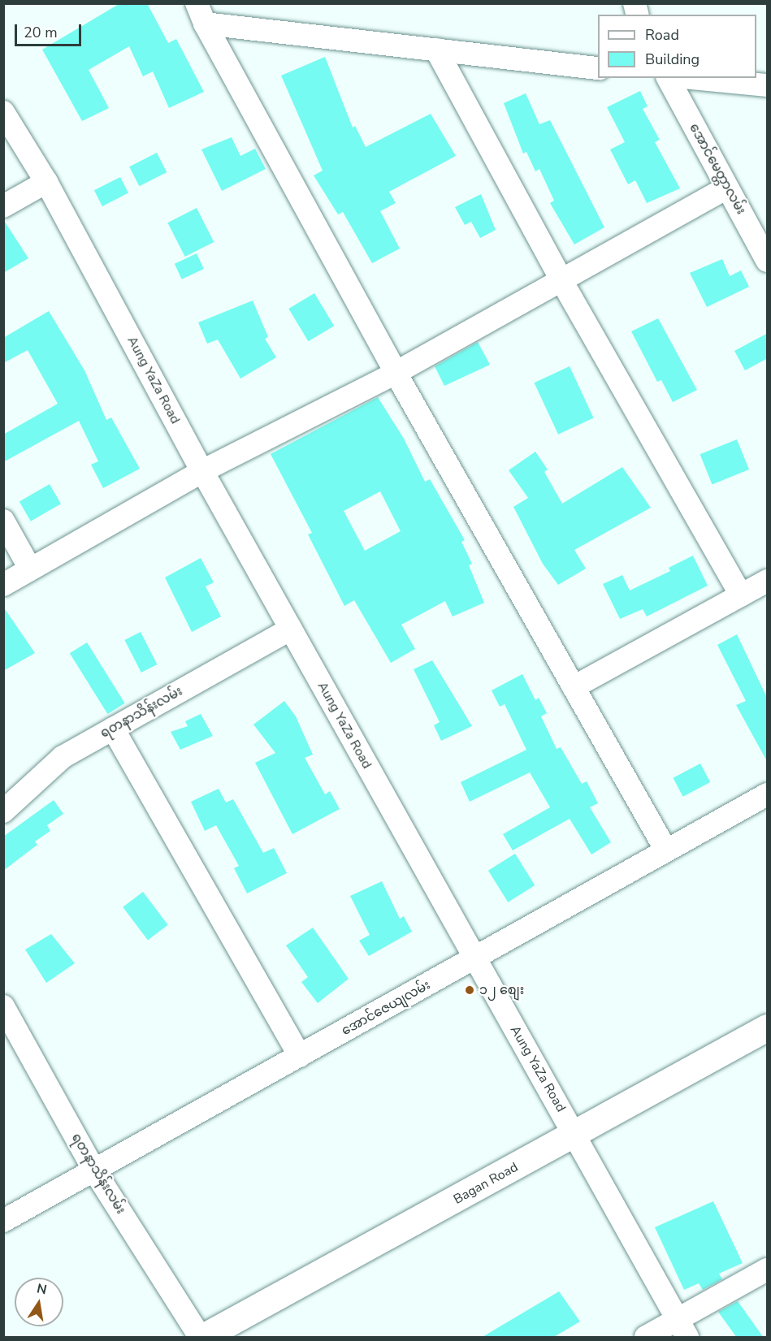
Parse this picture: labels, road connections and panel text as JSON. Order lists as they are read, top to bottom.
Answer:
{
  "streets": {
    "street": [
      "အောင်မေတ္တာလမ်း",
      "Aung YaZa Road",
      "ရတနာသိန်းလမ်း",
      "အောင်ဇေယျလမ်း",
      "Bagan Road"
    ]
  },
  "crossings": [
    ["Aung YaZa Road", "ရတနာသိန်းလမ်း"],
    ["Aung YaZa Road", "အောင်ဇေယျလမ်း"],
    ["Aung YaZa Road", "Bagan Road"],
    ["ရတနာသိန်းလမ်း", "အောင်ဇေယျလမ်း"],
    ["ရတနာသိန်းလမ်း", "Bagan Road"]
  ],
  "places": ["၁၂ စျေး"],
  "legend": ["Road", "Building"],
  "scale_bar": "20 m",
  "north": "top"
}
